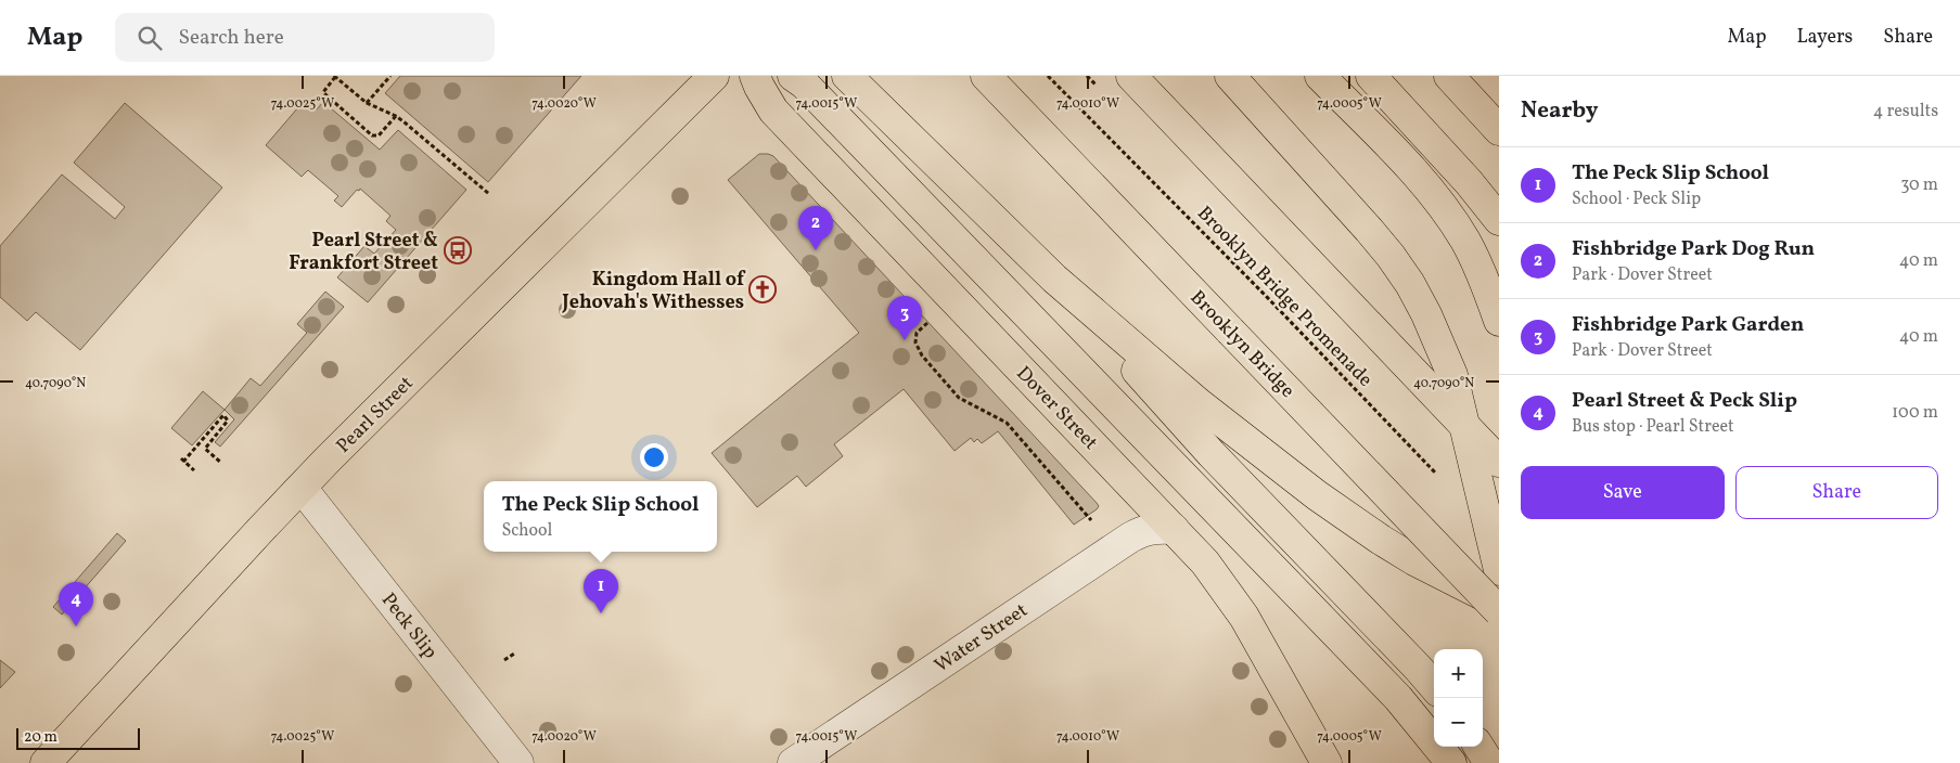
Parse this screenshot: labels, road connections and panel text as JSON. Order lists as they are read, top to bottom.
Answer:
{
  "streets": {
    "main road": ["Brooklyn Bridge", "Dover Street", "Pearl Street"],
    "street": ["Peck Slip", "Water Street"],
    "path": ["Brooklyn Bridge Promenade"]
  },
  "crossings": [
    ["Dover Street", "Water Street"],
    ["Pearl Street", "Peck Slip"]
  ],
  "places": {
    "bus stop": ["Pearl Street & Frankfort Street"],
    "church": ["Kingdom Hall of Jehovah's Withesses"]
  },
  "scale_bar": "20 m",
  "page": {
    "header": "Map",
    "search": "Search here",
    "nav": ["Map", "Layers", "Share"],
    "heading": ["Nearby", "4 results"],
    "list": [
      {
        "mark": "1",
        "name": "The Peck Slip School",
        "note": "School · Peck Slip",
        "value": "30 m"
      },
      {
        "mark": "2",
        "name": "Fishbridge Park Dog Run",
        "note": "Park · Dover Street",
        "value": "40 m"
      },
      {
        "mark": "3",
        "name": "Fishbridge Park Garden",
        "note": "Park · Dover Street",
        "value": "40 m"
      },
      {
        "mark": "4",
        "name": "Pearl Street & Peck Slip",
        "note": "Bus stop · Pearl Street",
        "value": "100 m"
      }
    ],
    "pins": [
      "2",
      "3",
      "1",
      "4"
    ],
    "buttons": ["Save", "Share"],
    "popup": ["The Peck Slip School", "School"],
    "map_buttons": ["+", "−"],
    "scale": "20 m"
  },
  "coordinates": [
    "74.0025°W",
    "74.0020°W",
    "74.0015°W",
    "74.0010°W",
    "74.0005°W",
    "40.7090°N"
  ]
}
